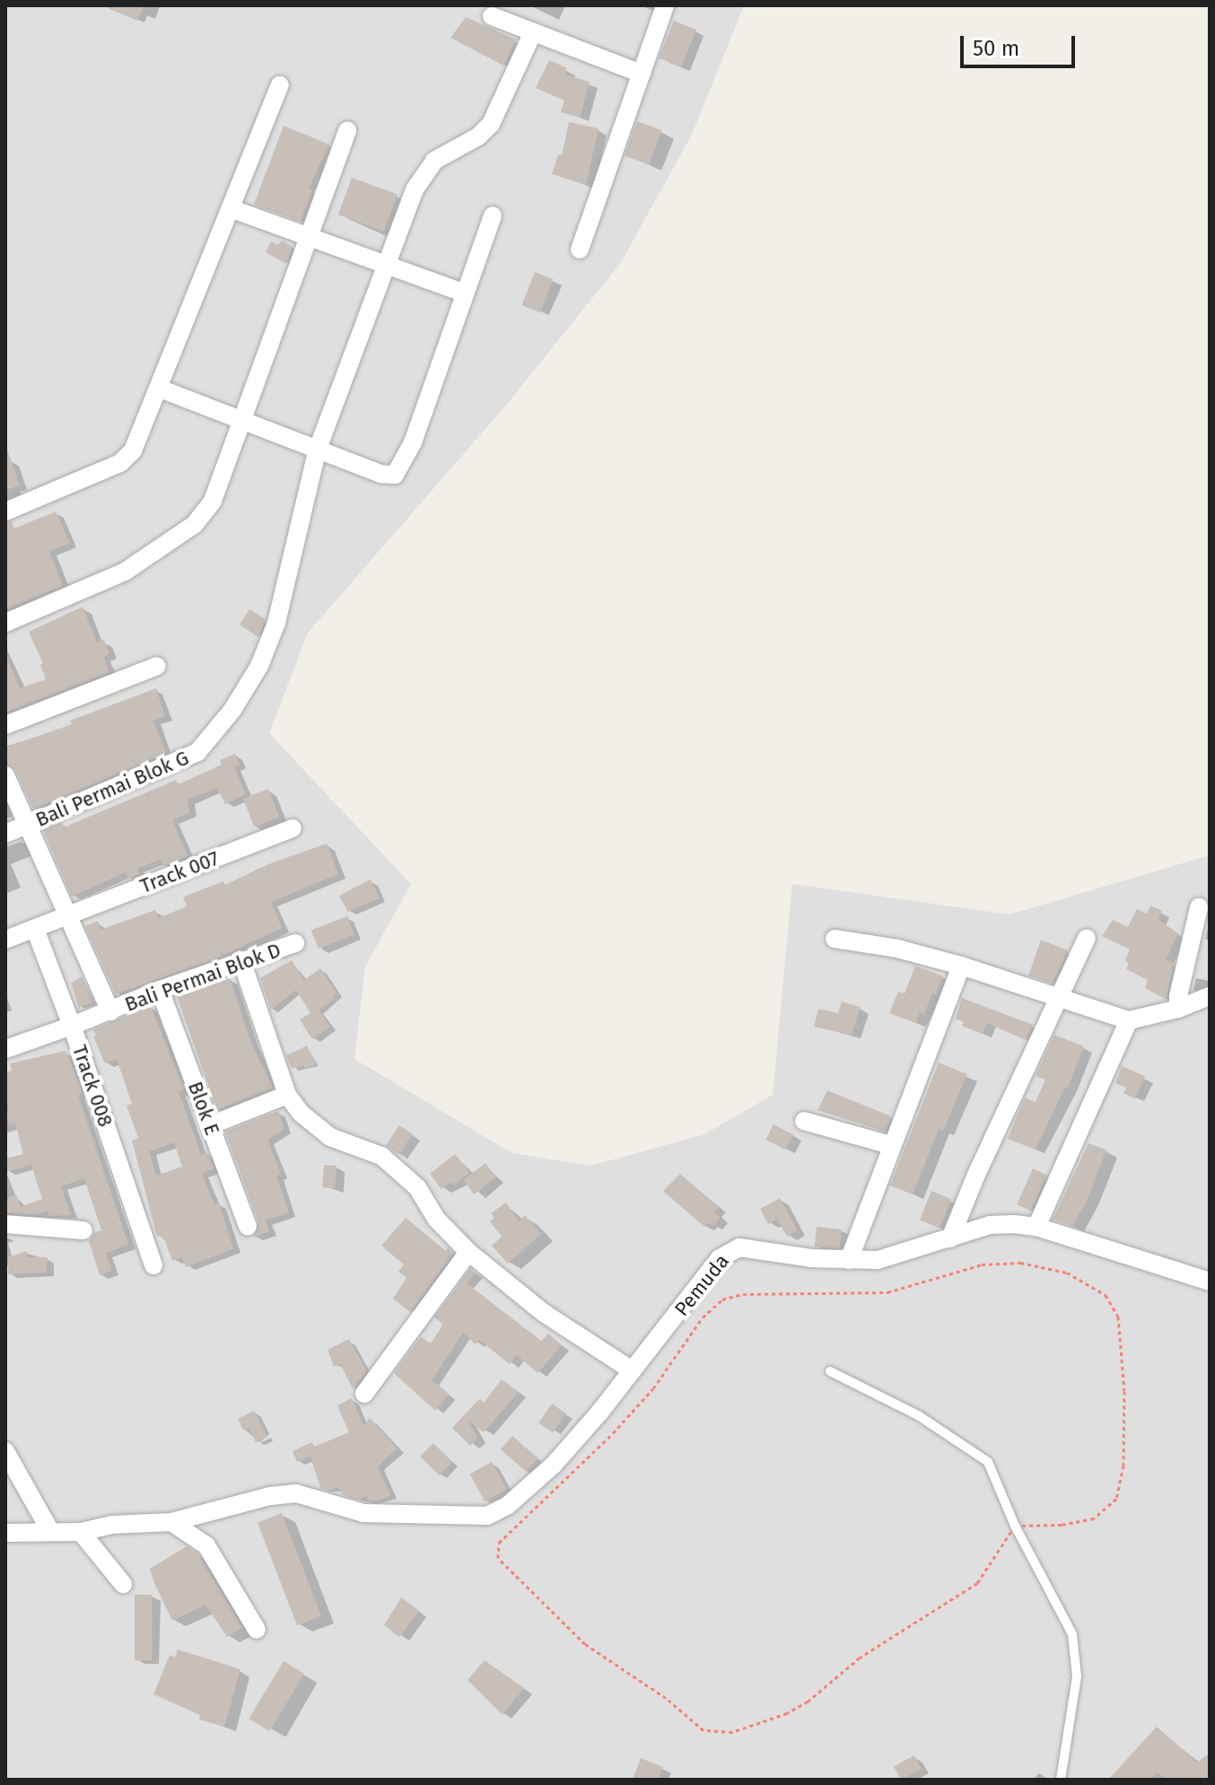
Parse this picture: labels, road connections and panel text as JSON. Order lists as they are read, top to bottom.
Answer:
{
  "streets": {
    "street": [
      "Bali Permai Blok G",
      "Track 007",
      "Bali Permai Blok D",
      "Track 008",
      "Blok E",
      "Pemuda"
    ]
  },
  "crossings": [
    ["Bali Permai Blok D", "Track 008"],
    ["Bali Permai Blok D", "Blok E"]
  ],
  "scale_bar": "50 m"
}
